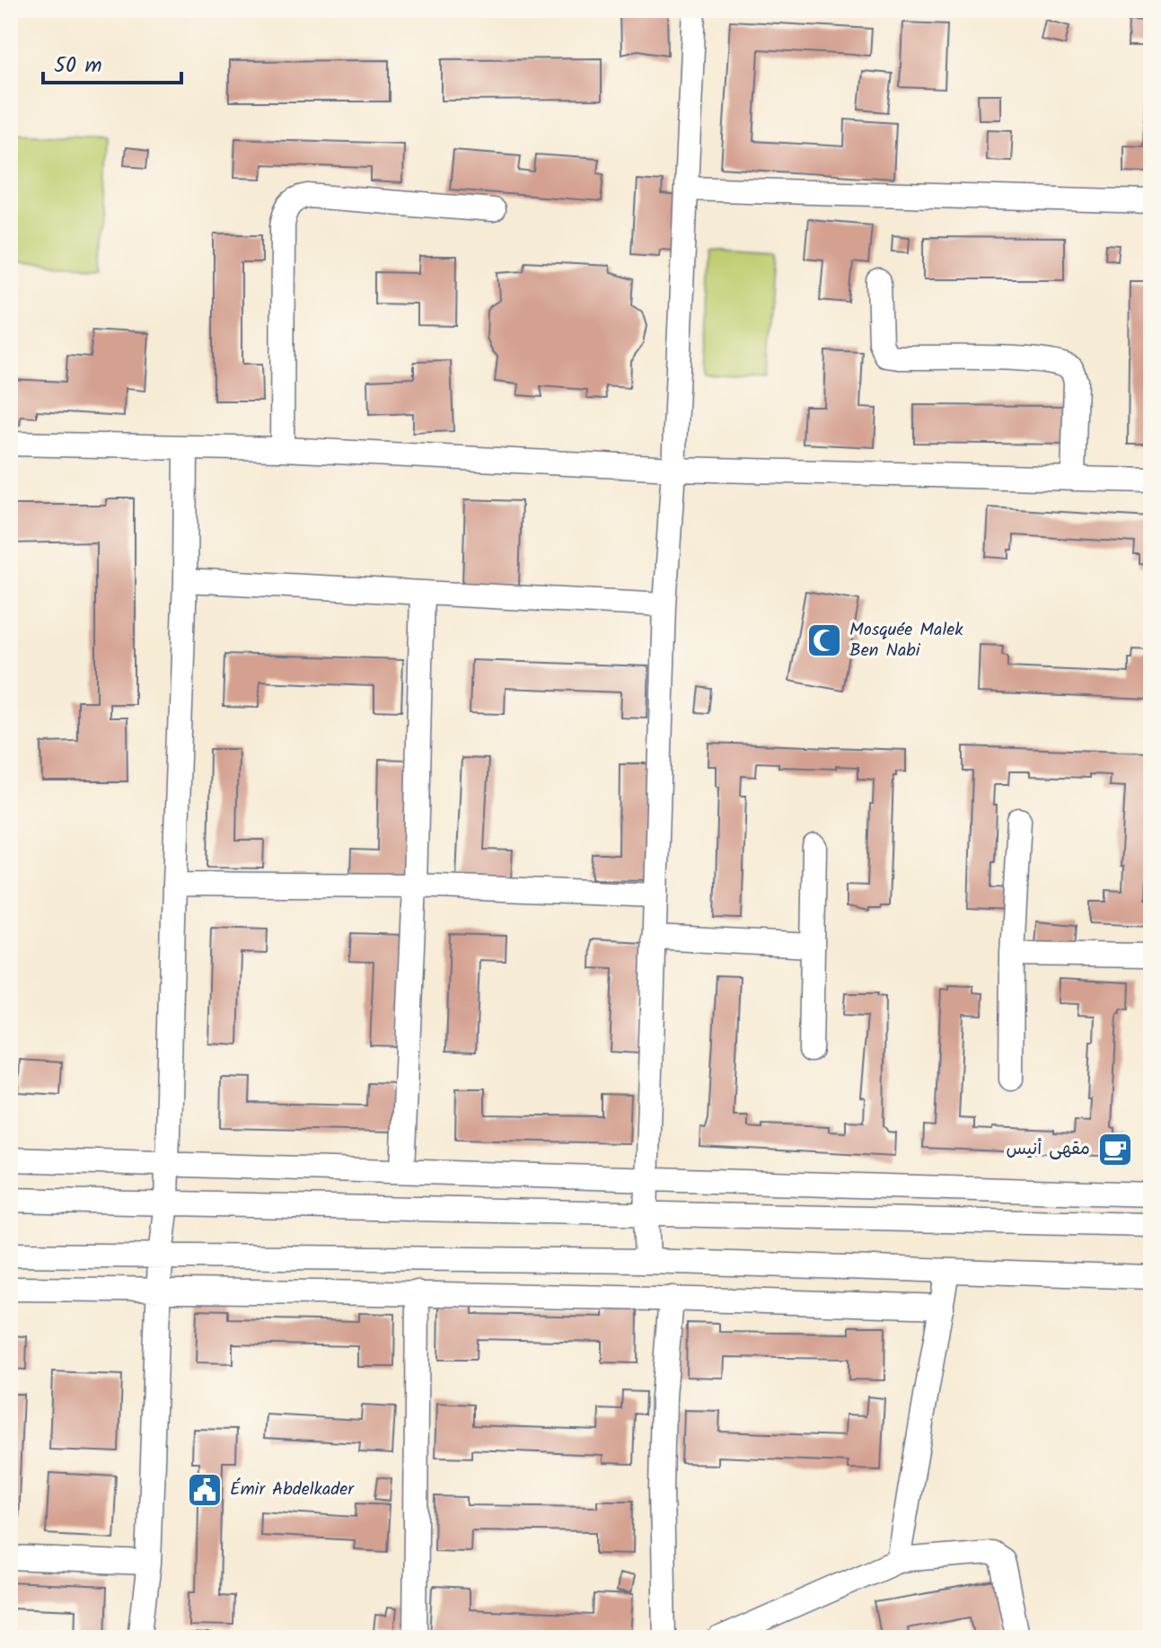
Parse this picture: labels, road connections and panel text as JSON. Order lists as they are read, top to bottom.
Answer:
{
  "places": {
    "mosque": ["Mosquée Malek Ben Nabi"],
    "cafe": ["مقهى أنيس"],
    "public building": ["Émir Abdelkader"]
  },
  "scale_bar": "50 m"
}
